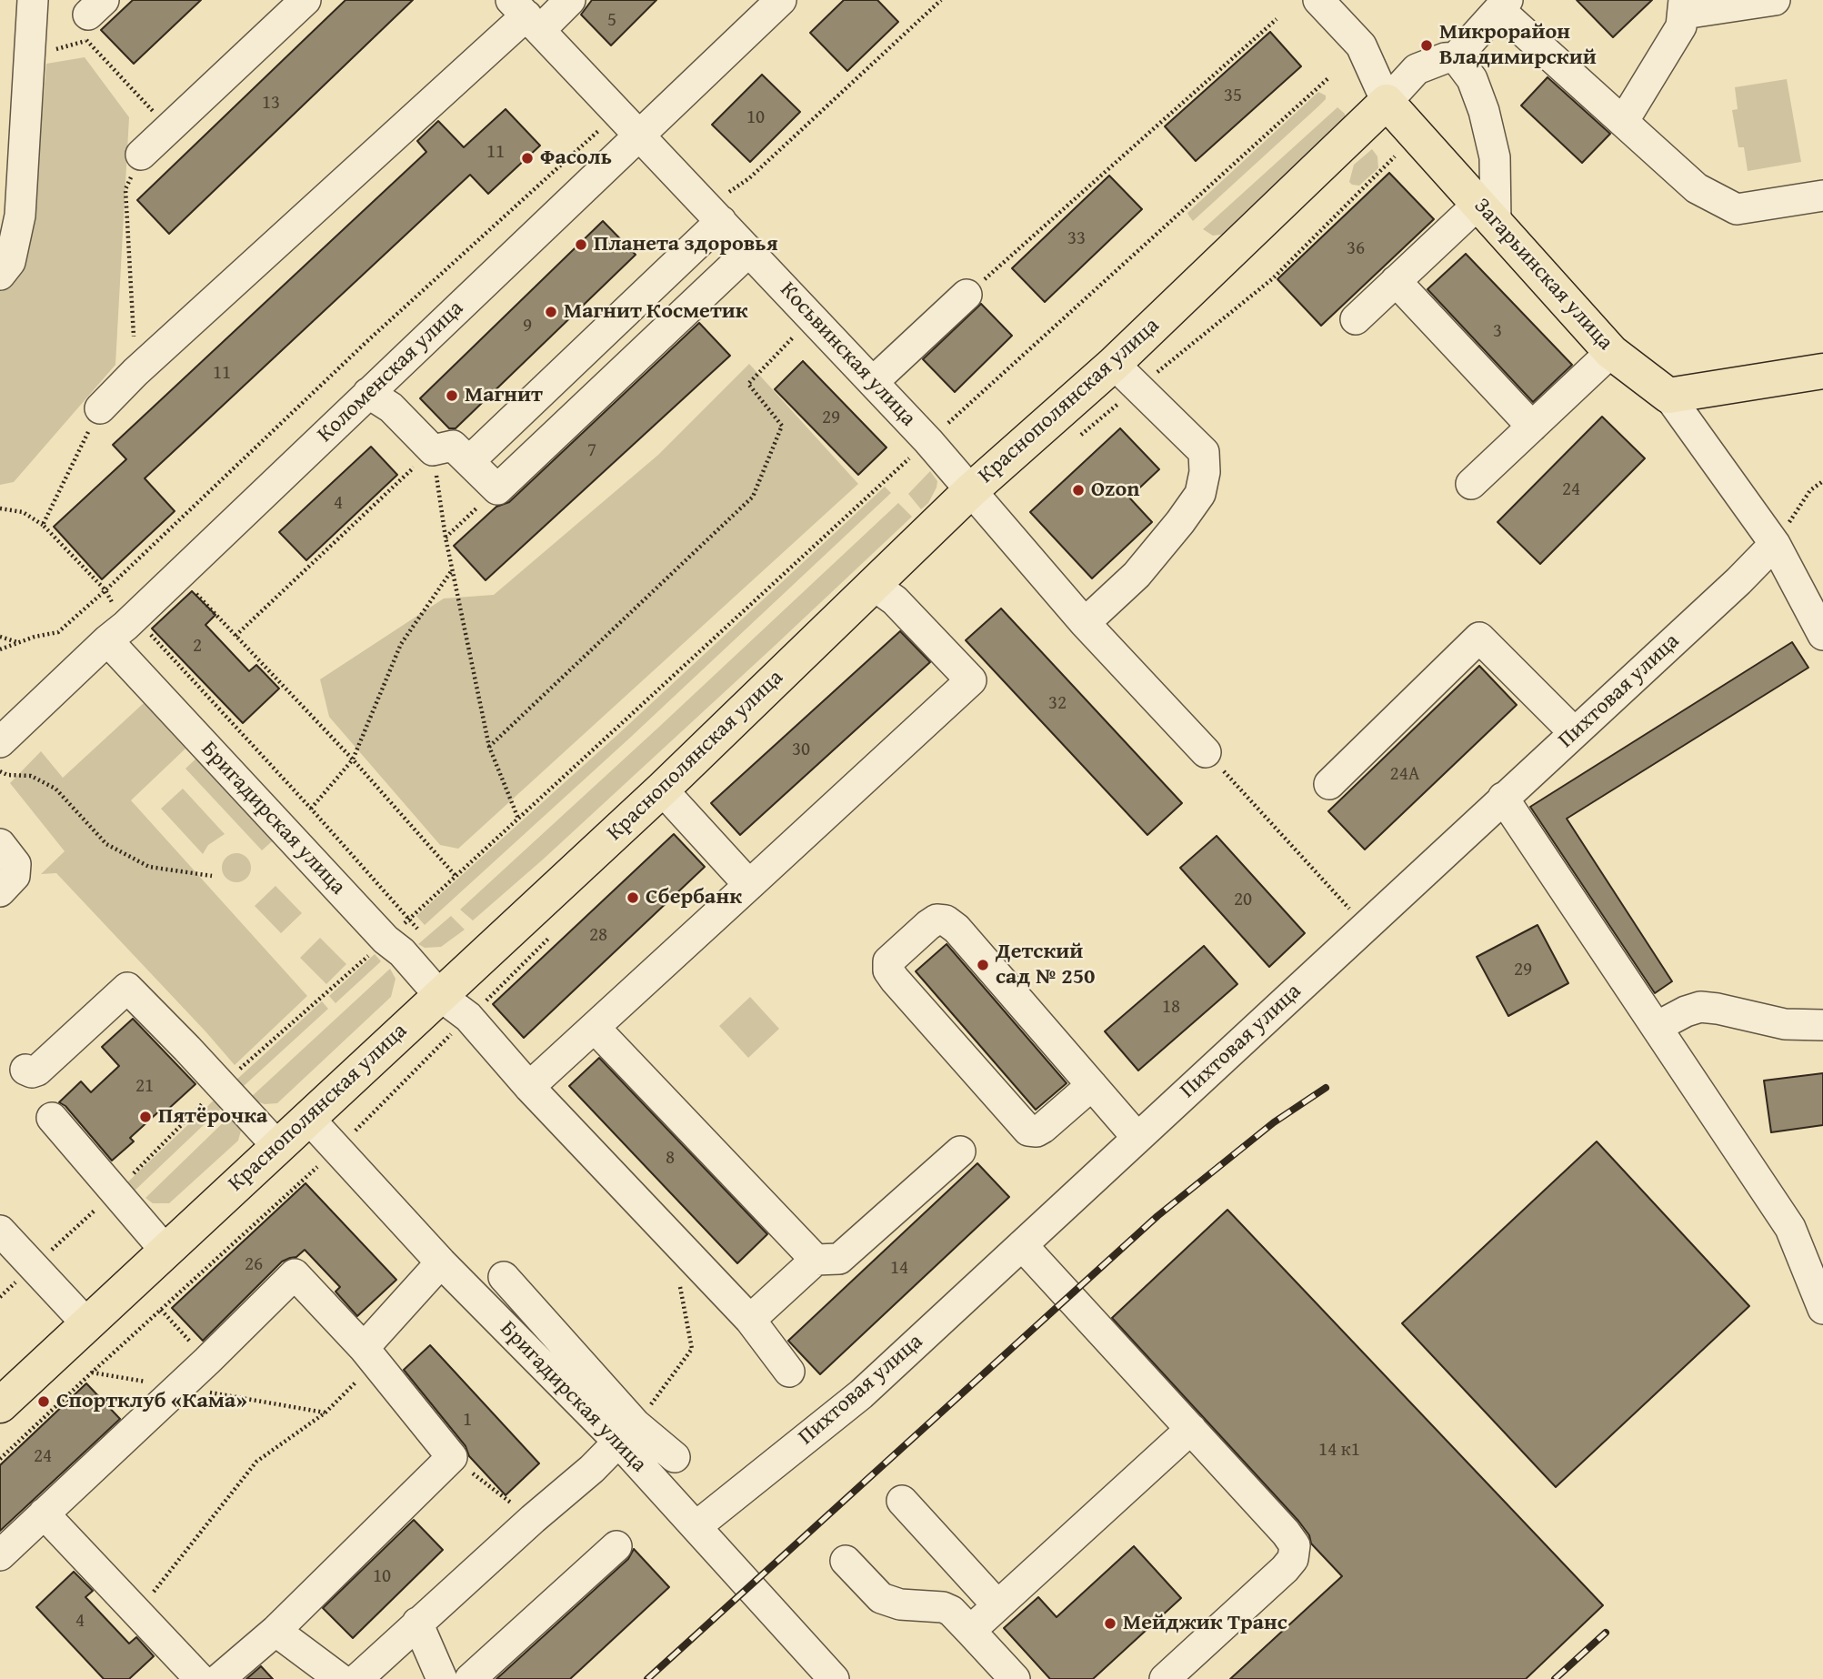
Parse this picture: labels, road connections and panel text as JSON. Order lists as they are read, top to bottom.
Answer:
{
  "streets": {
    "main road": ["Загарьинская улица", "Краснополянская улица"],
    "street": [
      "Косьвинская улица",
      "Коломенская улица",
      "Пихтовая улица",
      "Бригадирская улица"
    ]
  },
  "crossings": [
    ["Загарьинская улица", "Краснополянская улица"],
    ["Загарьинская улица", "Пихтовая улица"],
    ["Косьвинская улица", "Коломенская улица"],
    ["Косьвинская улица", "Краснополянская улица"],
    ["Коломенская улица", "Бригадирская улица"],
    ["Краснополянская улица", "Бригадирская улица"],
    ["Пихтовая улица", "Бригадирская улица"]
  ],
  "places": [
    "Микрорайон Владимирский",
    "Фасоль",
    "Планета здоровья",
    "Магнит Косметик",
    "Магнит",
    "Ozon",
    "Сбербанк",
    "Детский сад № 250",
    "Пятёрочка",
    "Спортклуб «Кама»",
    "Мейджик Транс"
  ],
  "house_numbers": [
    "5",
    "35",
    "13",
    "10",
    "11",
    "33",
    "36",
    "9",
    "3",
    "11",
    "29",
    "7",
    "24",
    "4",
    "2",
    "32",
    "30",
    "24А",
    "20",
    "28",
    "29",
    "18",
    "21",
    "8",
    "26",
    "14",
    "1",
    "14 к1",
    "24",
    "10",
    "4"
  ]
}
